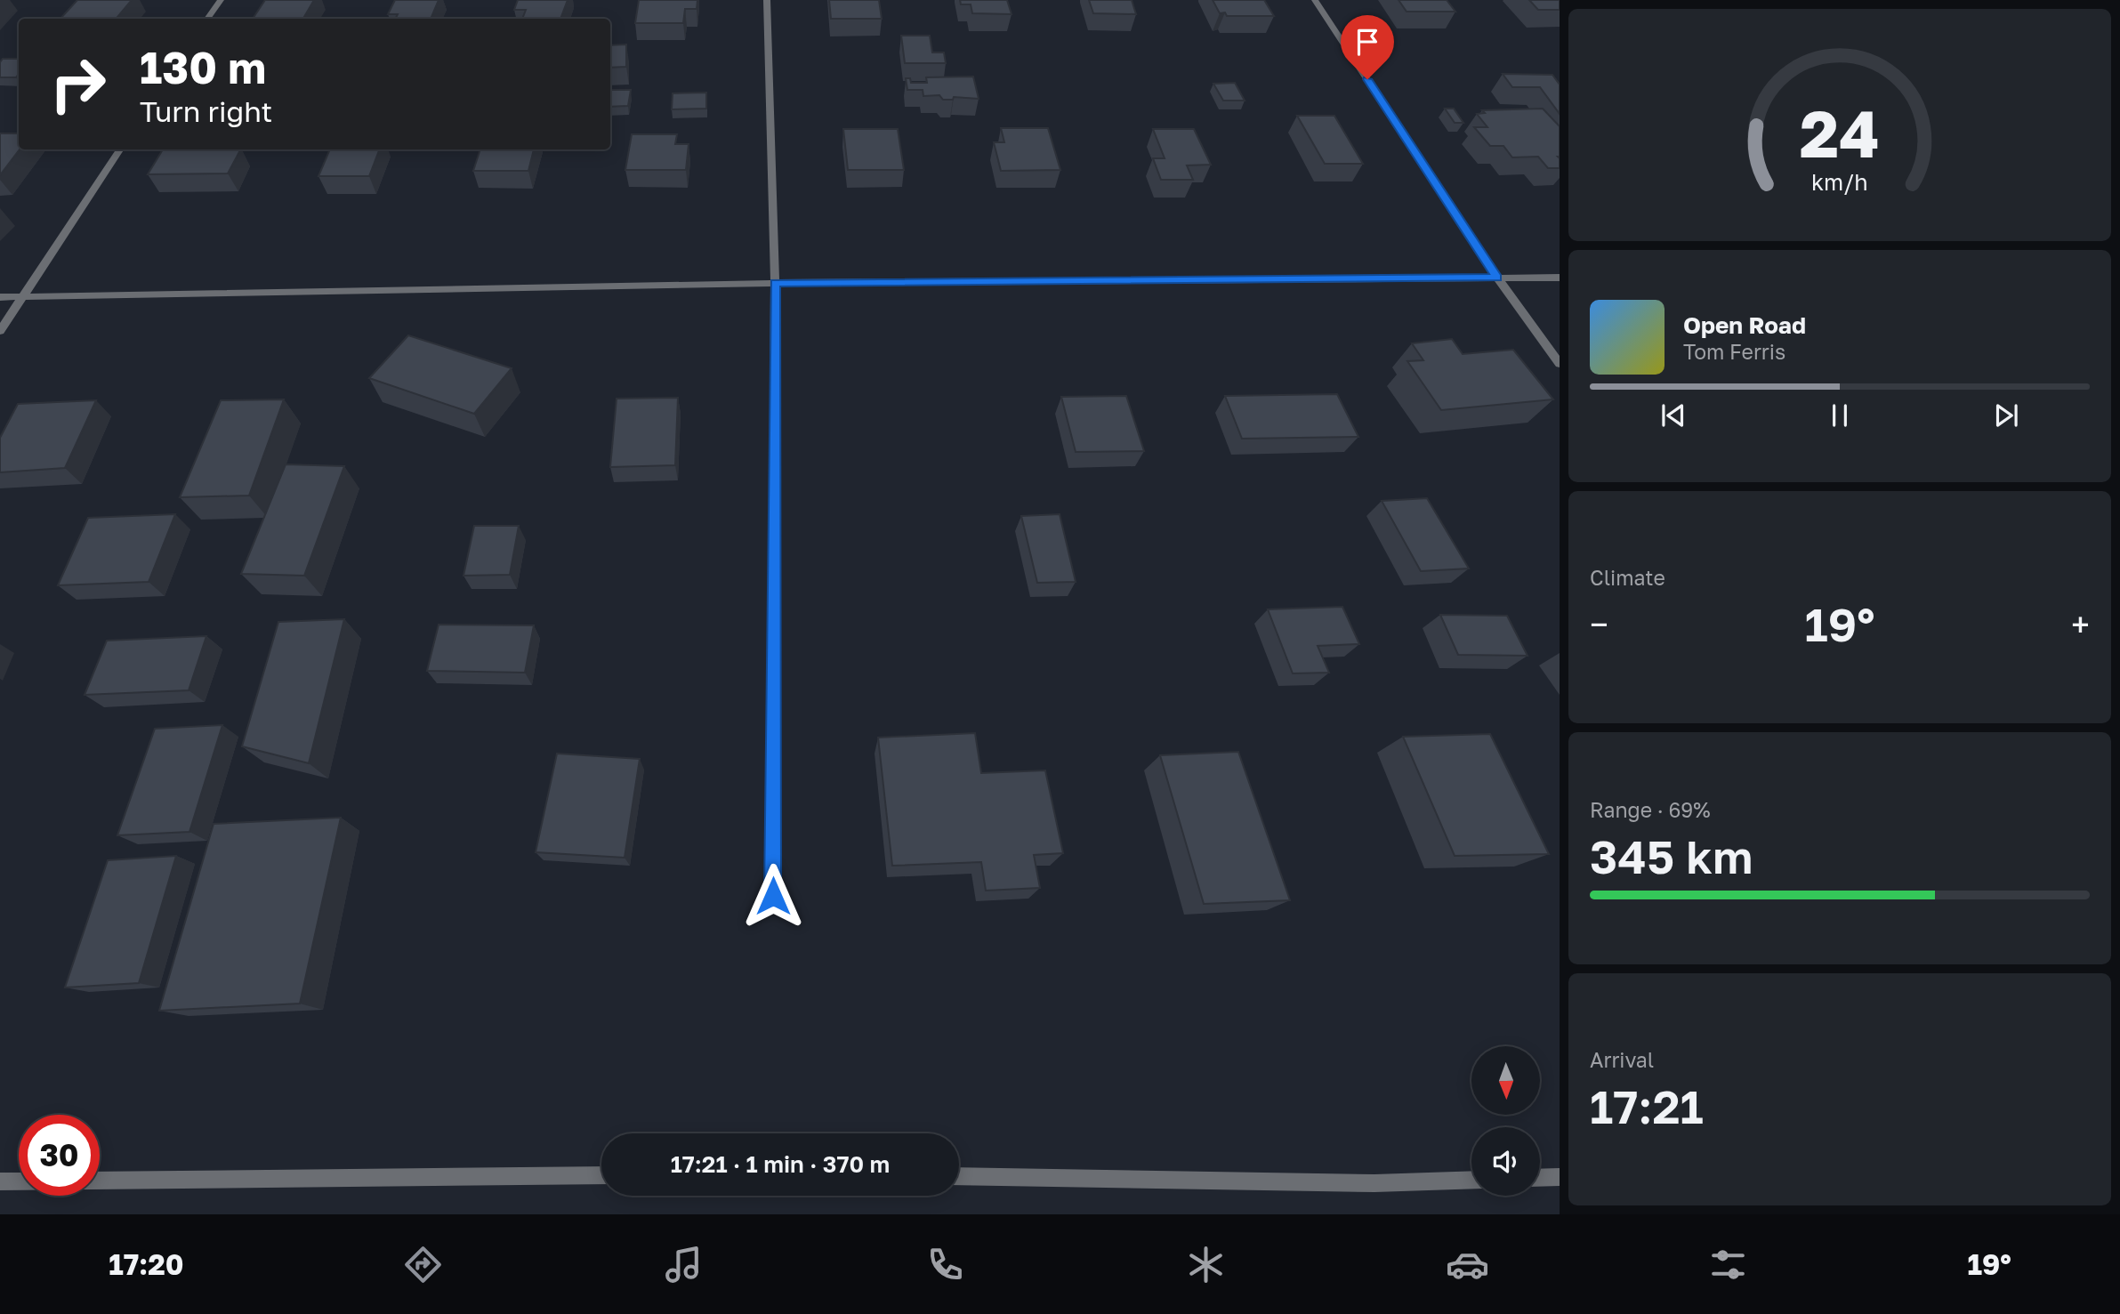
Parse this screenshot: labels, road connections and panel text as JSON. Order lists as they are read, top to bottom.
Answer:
{
  "north": "bottom",
  "page": {
    "turn": ["130 m", "Turn right"],
    "song": ["Open Road", "Tom Ferris"],
    "tile": [
      "Climate",
      ["Range · 69%", "345 km"],
      ["Arrival", "17:21"]
    ],
    "heat": ["−", "19°", "+"],
    "limit": "30",
    "trip": "17:21 · 1 min · 370 m",
    "tabs": ["17:20", "19°"],
    "gauge": ["24", "km/h"]
  }
}
